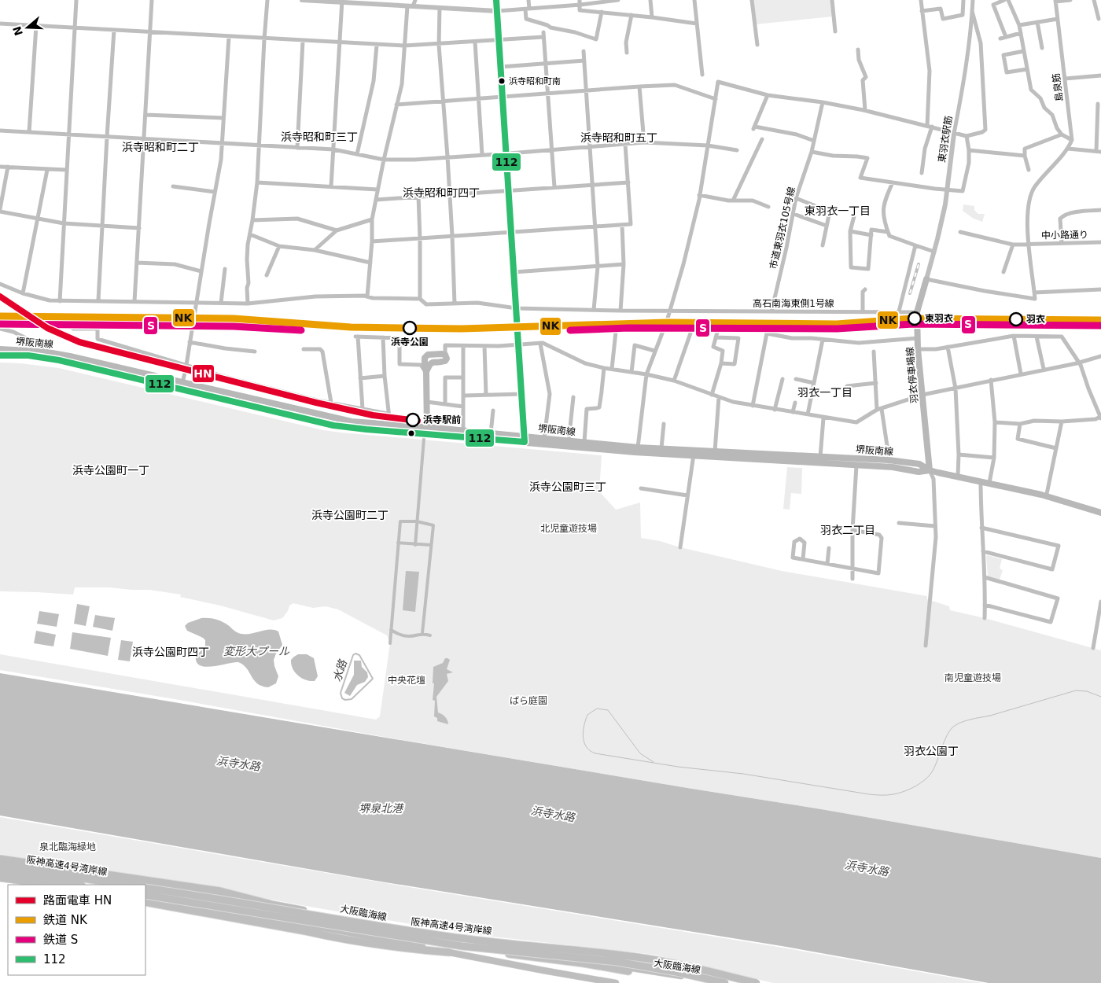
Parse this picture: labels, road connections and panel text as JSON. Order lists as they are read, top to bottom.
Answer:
{
  "streets": {
    "highway": ["阪神高速4号湾岸線"],
    "main road": ["堺阪南線", "羽衣停車場線", "大阪臨海線"],
    "street": [
      "島泉筋",
      "東羽衣駅筋",
      "市道東羽衣105号線",
      "中小路通り",
      "高石南海東側1号線"
    ]
  },
  "crossings": [
    ["東羽衣駅筋", "羽衣停車場線"],
    ["市道東羽衣105号線", "高石南海東側1号線"],
    ["高石南海東側1号線", "羽衣停車場線"],
    ["堺阪南線", "羽衣停車場線"],
    ["阪神高速4号湾岸線", "大阪臨海線"]
  ],
  "districts": [
    "浜寺昭和町三丁",
    "浜寺昭和町五丁",
    "浜寺昭和町二丁",
    "浜寺昭和町四丁",
    "東羽衣一丁目",
    "羽衣一丁目",
    "浜寺公園町一丁",
    "浜寺公園町三丁",
    "浜寺公園町二丁",
    "羽衣二丁目",
    "浜寺公園町四丁",
    "羽衣公園丁"
  ],
  "water": [
    "変形大プール",
    "水路",
    "浜寺水路",
    "堺泉北港"
  ],
  "parks": [
    "北児童遊技場",
    "南児童遊技場",
    "中央花壇",
    "ばら庭園",
    "泉北臨海緑地"
  ],
  "places": [
    "浜寺昭和町南",
    "東羽衣",
    "羽衣",
    "浜寺公園",
    "浜寺駅前"
  ],
  "lines": [
    "transit line 112",
    "tram line HN",
    "rail line NK",
    "rail line S"
  ],
  "legend": [
    "路面電車 HN",
    "鉄道 NK",
    "鉄道 S",
    "112"
  ],
  "north": "left"
}
